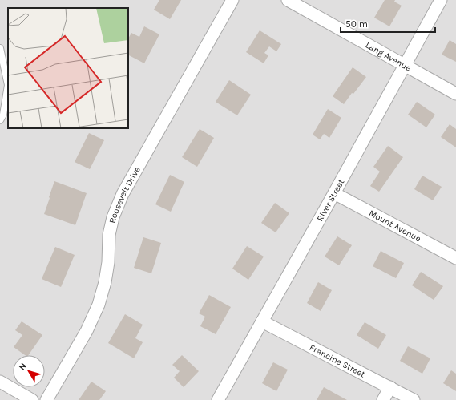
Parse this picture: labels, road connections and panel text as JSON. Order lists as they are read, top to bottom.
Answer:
{
  "streets": {
    "street": [
      "Lang Avenue",
      "Roosevelt Drive",
      "River Street",
      "Mount Avenue",
      "Francine Street"
    ]
  },
  "crossings": [
    ["Lang Avenue", "River Street"],
    ["River Street", "Mount Avenue"],
    ["River Street", "Francine Street"]
  ],
  "scale_bar": "50 m",
  "north": "top left"
}
